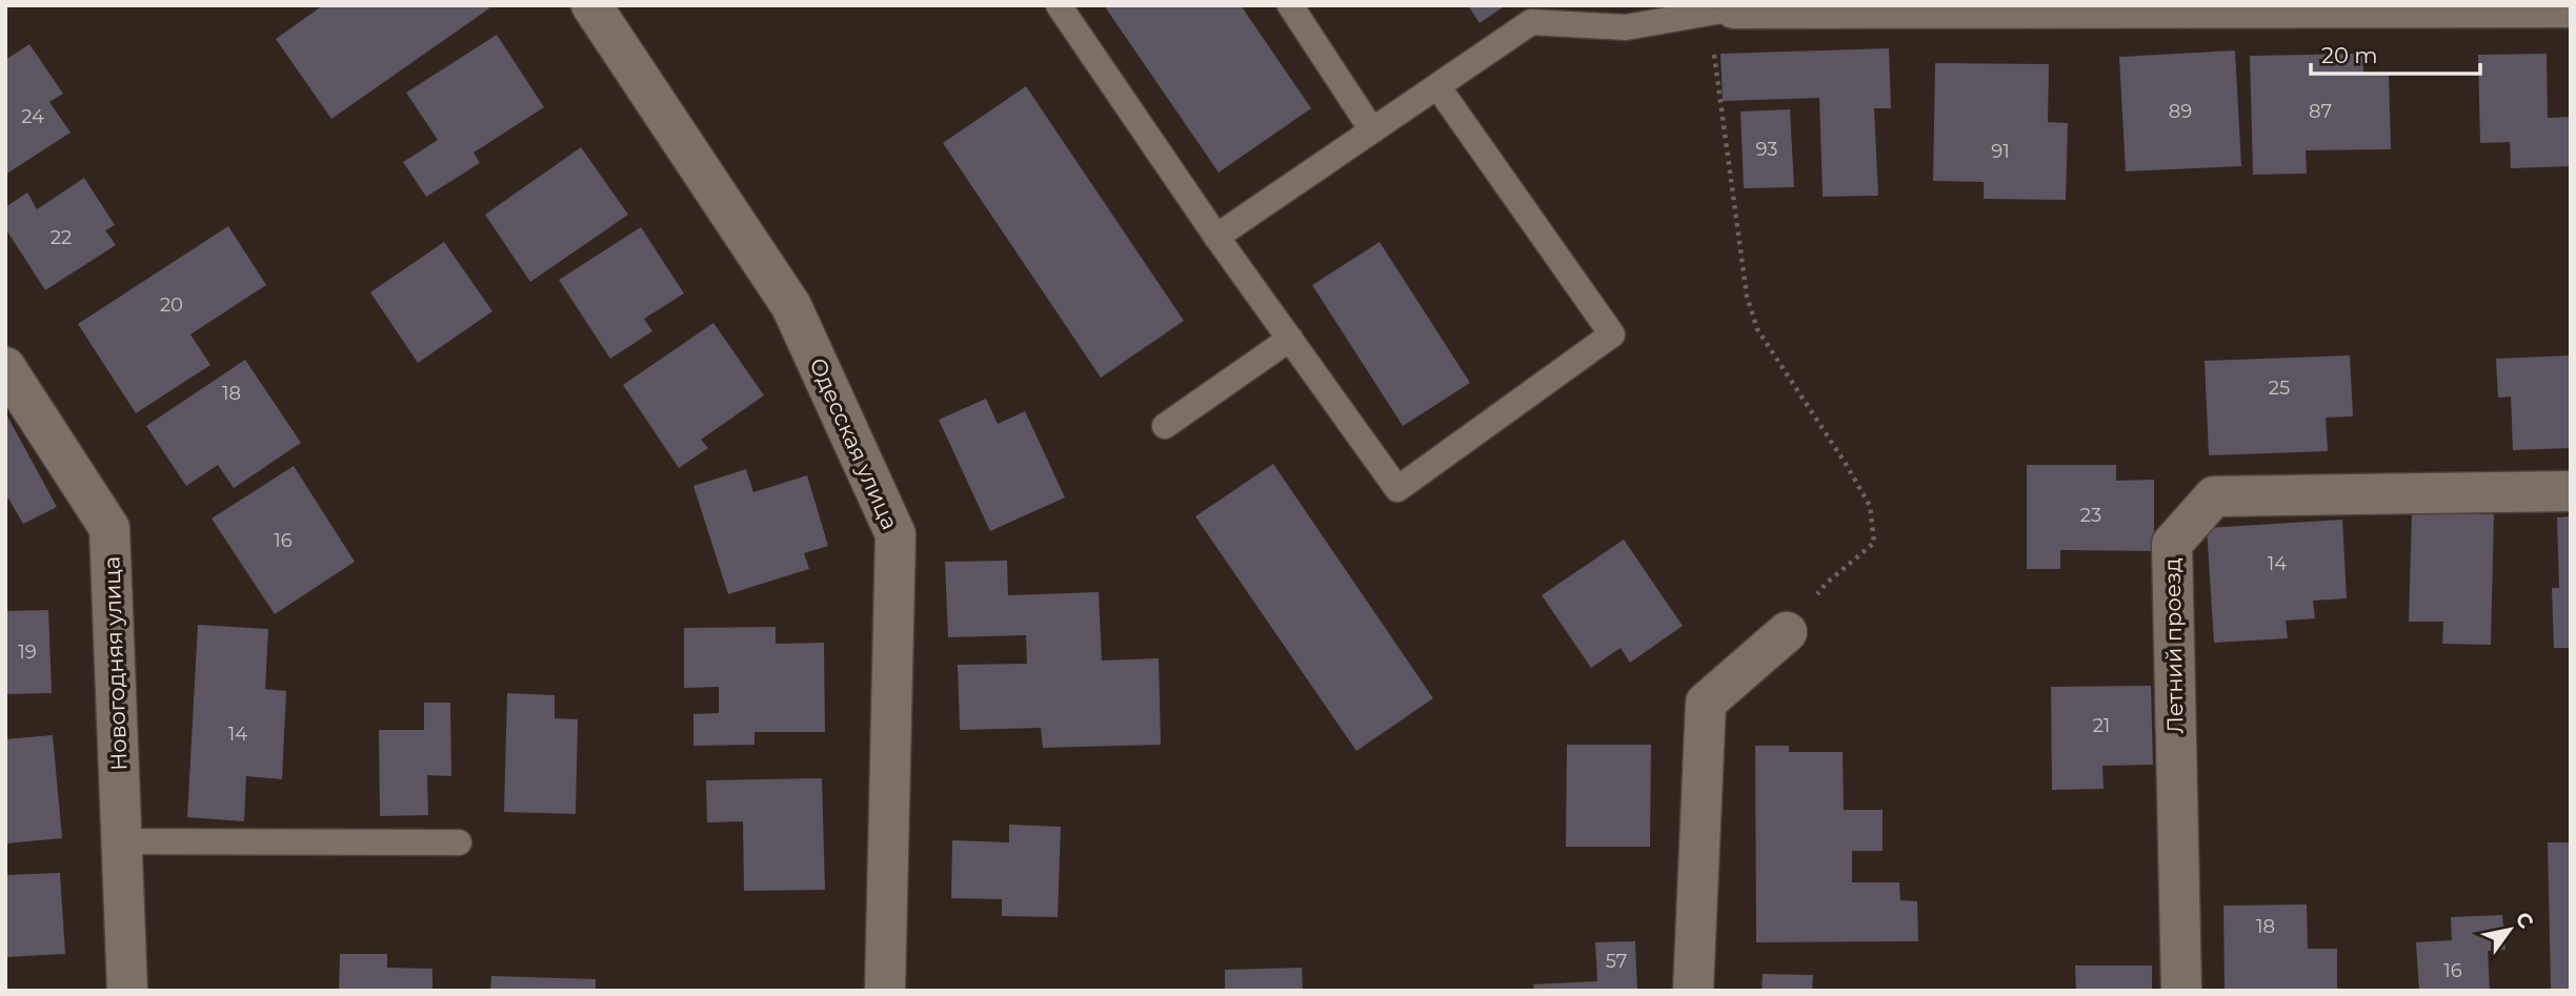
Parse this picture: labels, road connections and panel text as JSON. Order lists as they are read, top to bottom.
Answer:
{
  "streets": {
    "street": ["Одесская улица", "Летний проезд", "Новогодняя улица"]
  },
  "house_numbers": [
    "89",
    "87",
    "24",
    "93",
    "91",
    "22",
    "20",
    "25",
    "18",
    "23",
    "16",
    "14",
    "19",
    "21",
    "14",
    "18",
    "57",
    "16"
  ],
  "scale_bar": "20 m",
  "north": "top right"
}
